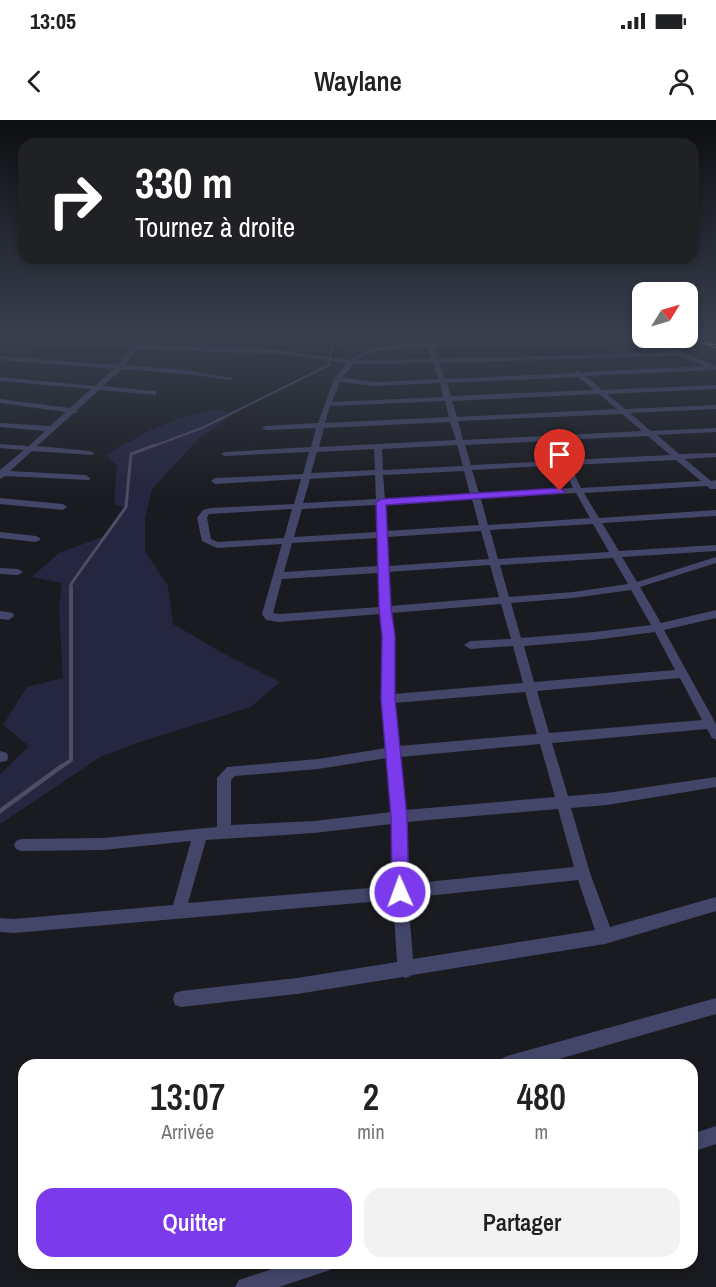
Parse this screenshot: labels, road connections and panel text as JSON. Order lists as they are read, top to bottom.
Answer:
{
  "north": "top right",
  "page": {
    "status": "13:05",
    "header": "Waylane",
    "turn": ["330 m", "Tournez à droite"],
    "eta": [
      "13:07",
      "Arrivée",
      "2",
      "min",
      "480",
      "m"
    ],
    "buttons": ["Quitter", "Partager"]
  }
}
